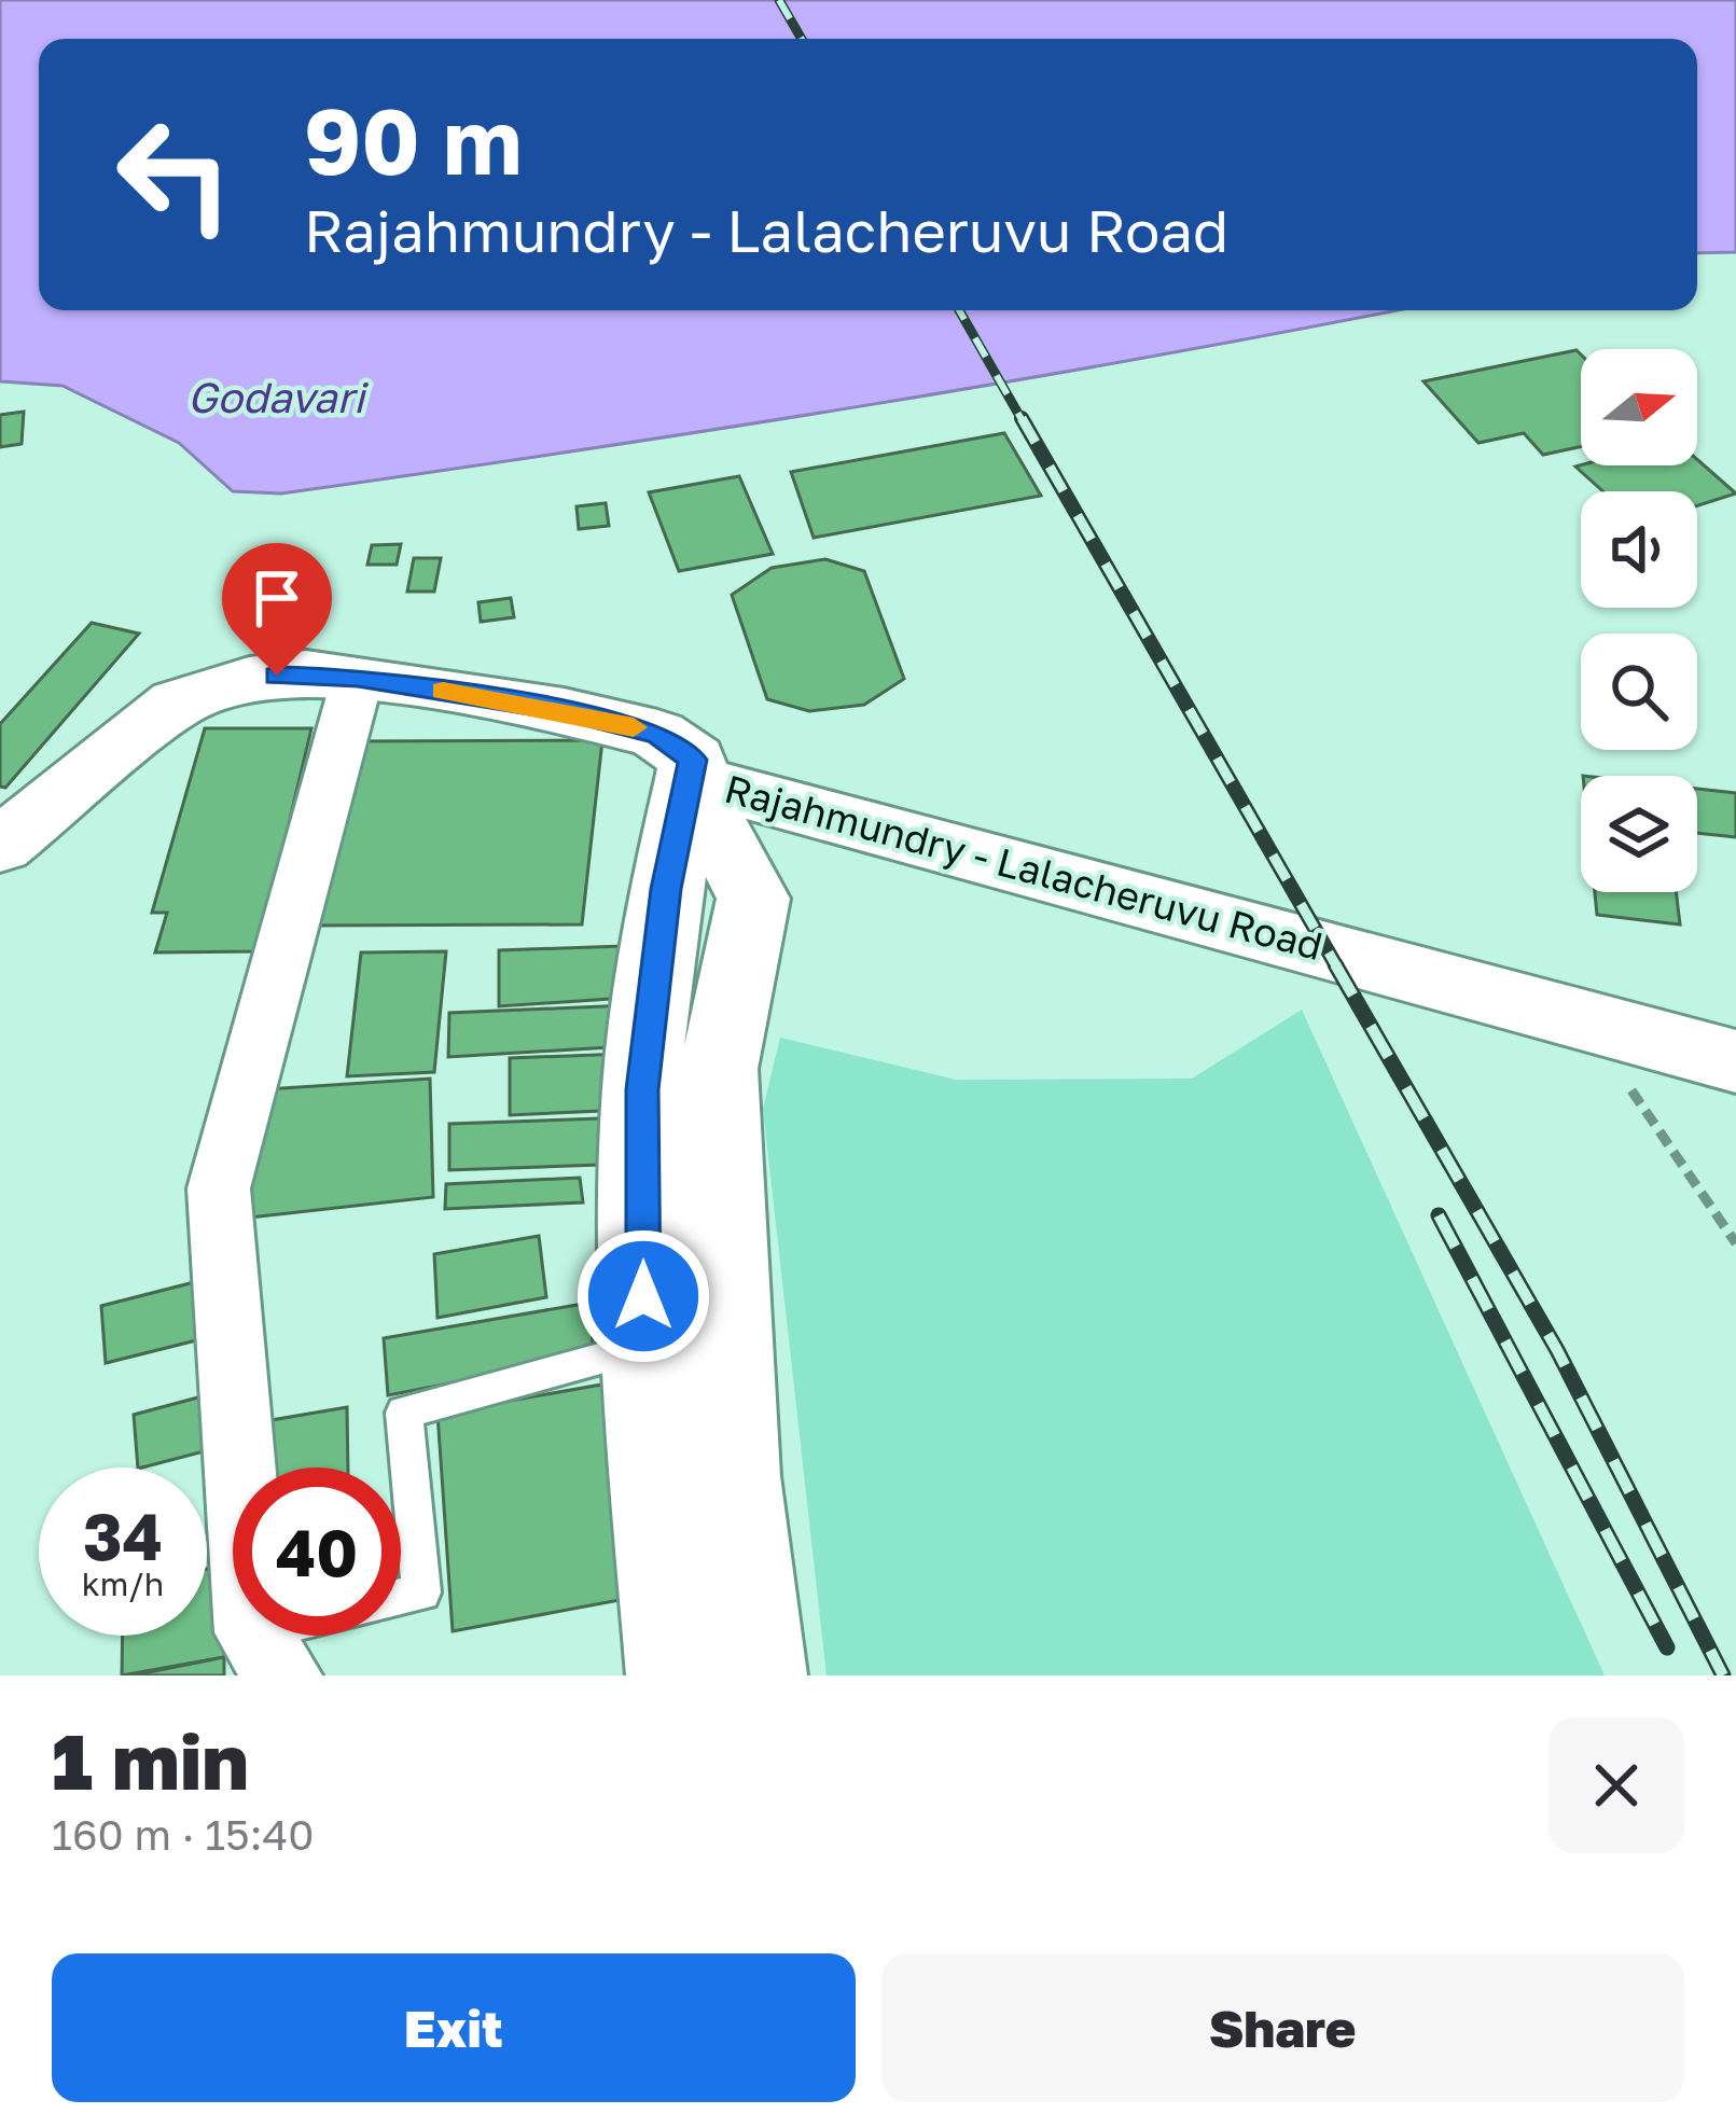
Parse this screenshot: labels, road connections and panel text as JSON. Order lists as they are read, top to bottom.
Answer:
{
  "streets": {
    "main road": ["Rajahmundry - Lalacheruvu Road"]
  },
  "water": ["Godavari"],
  "north": "right",
  "page": {
    "turn": ["90 m", "Rajahmundry - Lalacheruvu Road"],
    "speed": "34 km/h",
    "limit": "40",
    "heading": ["1 min", "160 m · 15:40"],
    "buttons": ["Exit", "Share"]
  }
}
